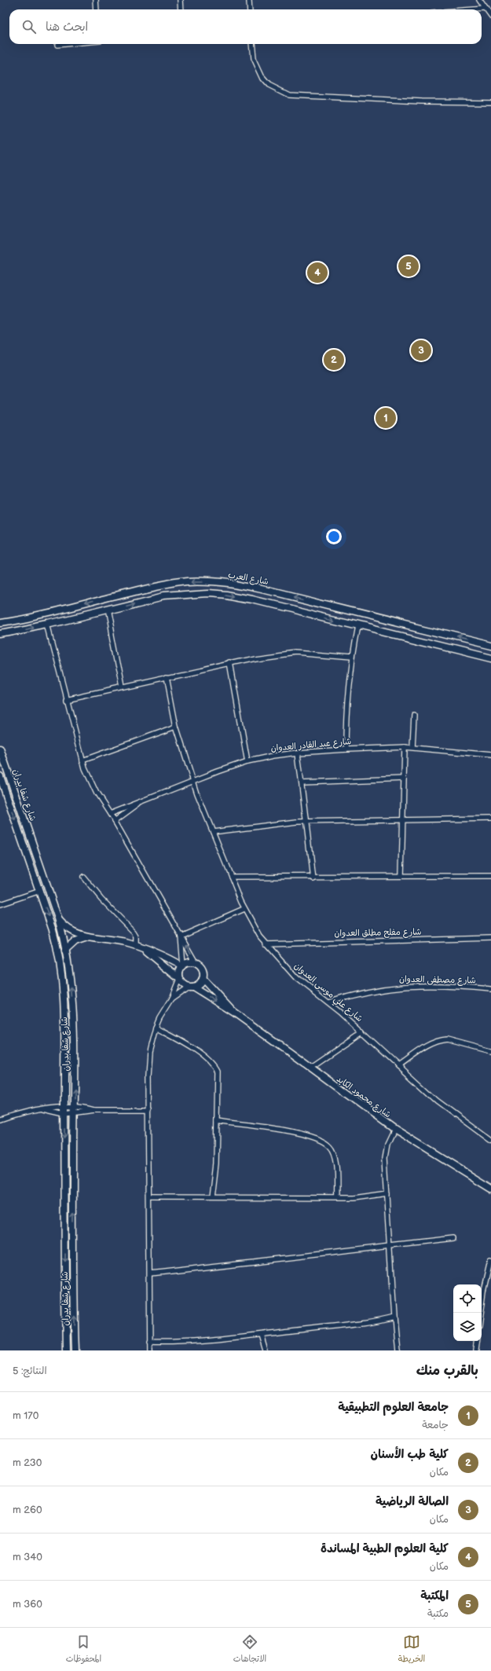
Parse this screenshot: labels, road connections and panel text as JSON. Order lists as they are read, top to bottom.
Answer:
{
  "streets": {
    "main road": ["شارع العرب", "شارع شفا بدران", "شارع محمود الكايد"],
    "street": [
      "شارع عبد القادر العدوان",
      "شارع مفلح مطلق العدوان",
      "شارع مصطفى العدوان",
      "شارع علي موسى العدوان"
    ]
  },
  "crossings": [
    ["شارع عبد القادر العدوان", "شارع علي موسى العدوان"],
    ["شارع مفلح مطلق العدوان", "شارع علي موسى العدوان"],
    ["شارع مصطفى العدوان", "شارع علي موسى العدوان"]
  ],
  "page": {
    "search": "ابحث هنا",
    "pins": [
      "5",
      "4",
      "3",
      "2",
      "1"
    ],
    "heading": ["بالقرب منك", "النتائج: 5"],
    "list": [
      {
        "mark": "1",
        "name": "جامعة العلوم التطبيقية",
        "note": "جامعة",
        "value": "170 m"
      },
      {
        "mark": "2",
        "name": "كلية طب الأسنان",
        "note": "مكان",
        "value": "230 m"
      },
      {
        "mark": "3",
        "name": "الصالة الرياضية",
        "note": "مكان",
        "value": "260 m"
      },
      {
        "mark": "4",
        "name": "كلية العلوم الطبية المساندة",
        "note": "مكان",
        "value": "340 m"
      },
      {
        "mark": "5",
        "name": "المكتبة",
        "note": "مكتبة",
        "value": "360 m"
      }
    ],
    "nav": ["الخريطة", "الاتجاهات", "المحفوظات"]
  }
}
